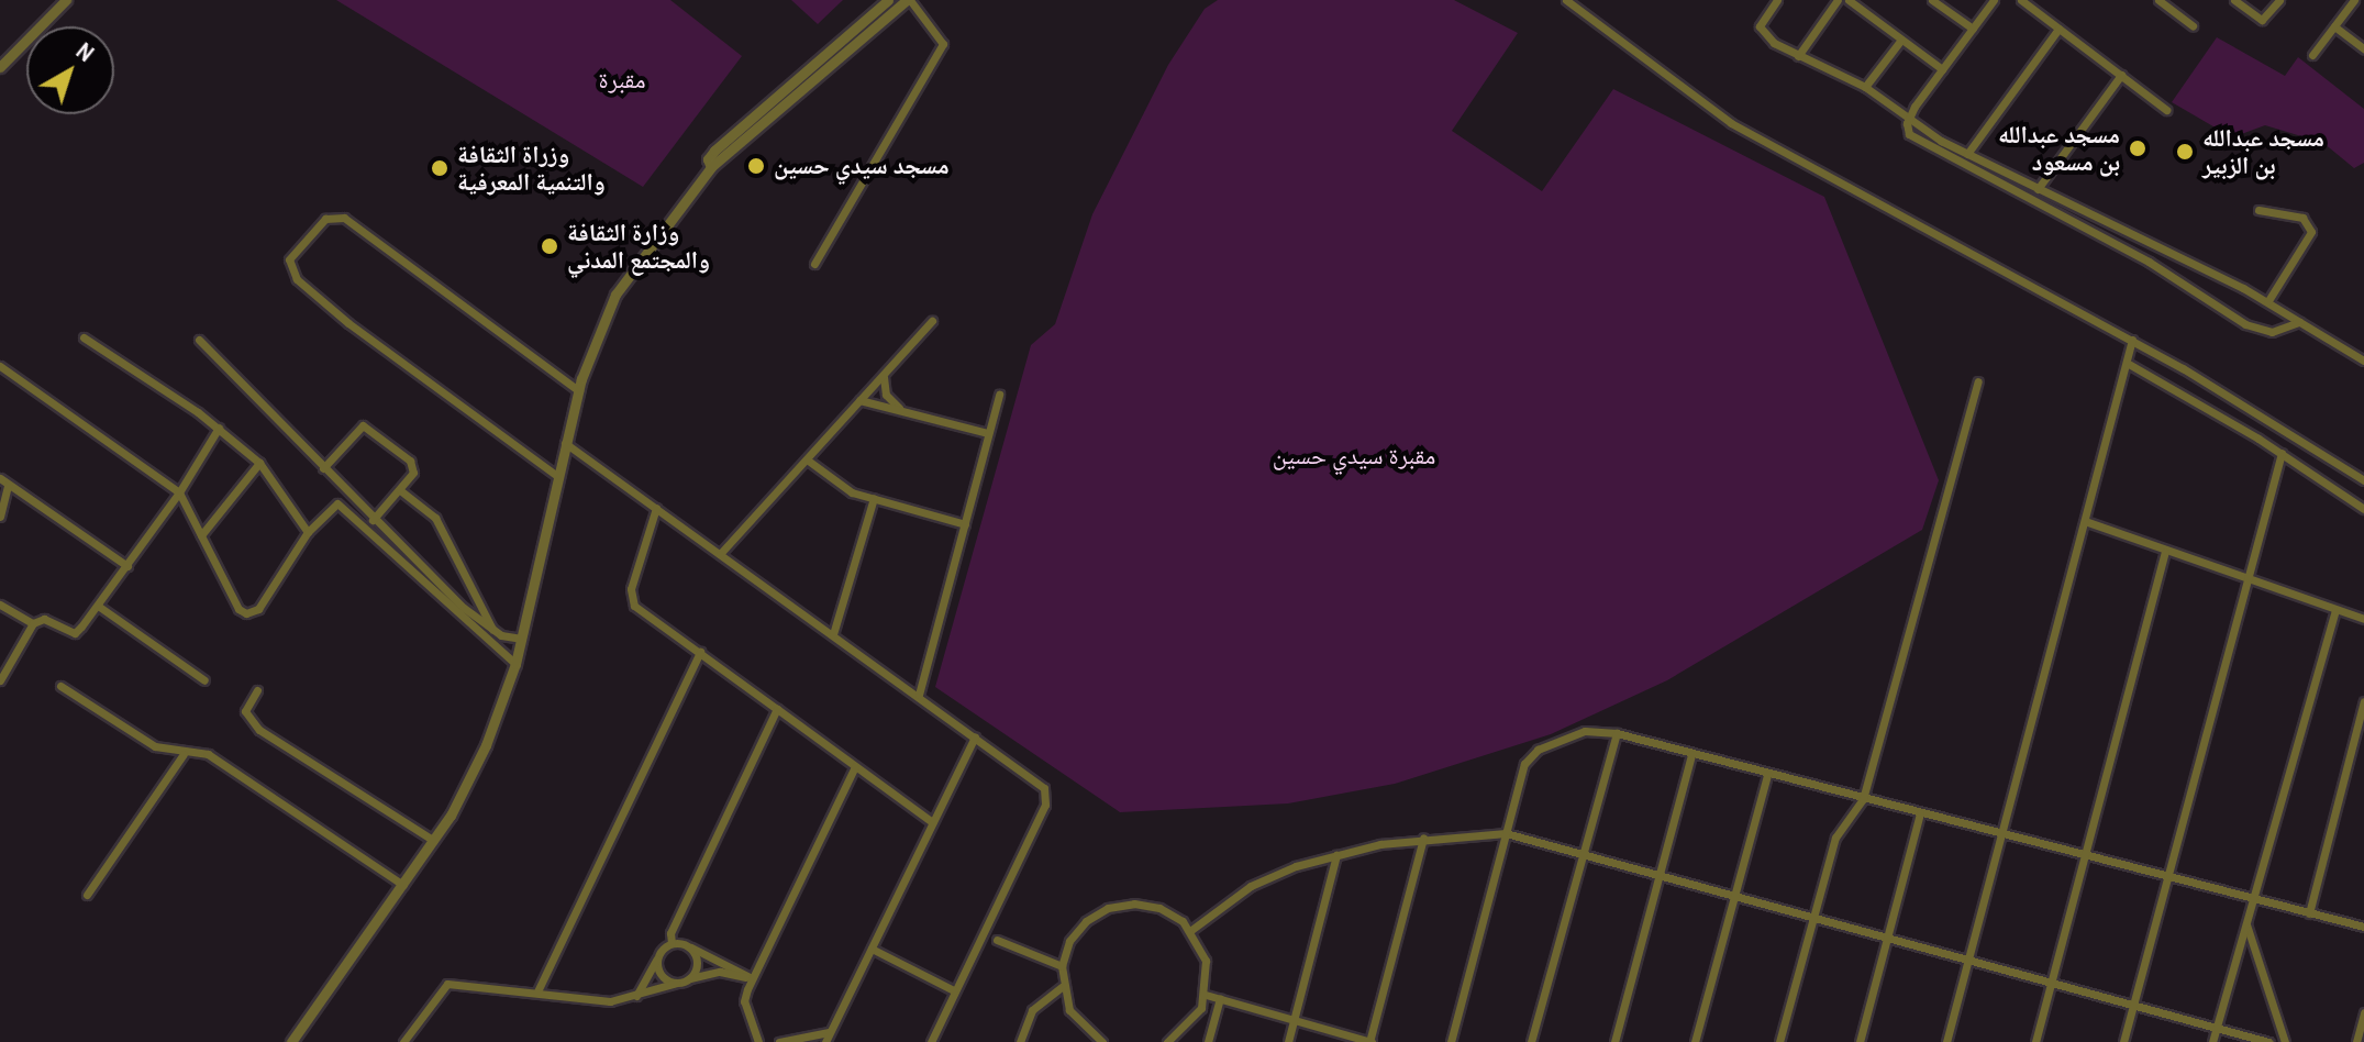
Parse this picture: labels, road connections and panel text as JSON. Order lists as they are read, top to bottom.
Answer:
{
  "parks": ["مقبرة", "مقبرة سيدي حسين"],
  "places": [
    "مسجد عبدالله بن مسعود",
    "مسجد عبدالله بن الزبير",
    "مسجد سيدي حسين",
    "وزراة الثقافة والتنمية المعرفية",
    "وزارة الثقافة والمجتمع المدني"
  ],
  "north": "top right"
}
